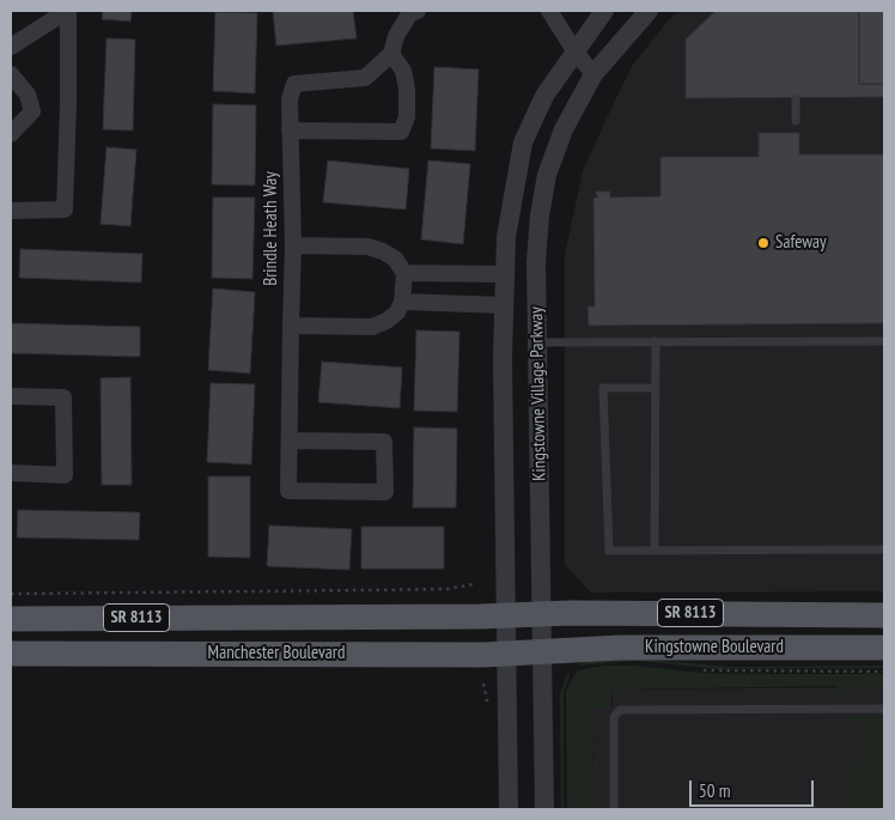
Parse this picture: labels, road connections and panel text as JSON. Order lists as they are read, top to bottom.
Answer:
{
  "streets": {
    "main road": ["SR 8113", "Kingstowne Boulevard", "Manchester Boulevard"],
    "street": ["Brindle Heath Way", "Kingstowne Village Parkway"]
  },
  "crossings": [
    ["Kingstowne Village Parkway", "Kingstowne Boulevard"],
    ["Kingstowne Village Parkway", "Manchester Boulevard"],
    ["Kingstowne Boulevard", "Manchester Boulevard"]
  ],
  "places": ["Safeway"],
  "scale_bar": "50 m"
}
